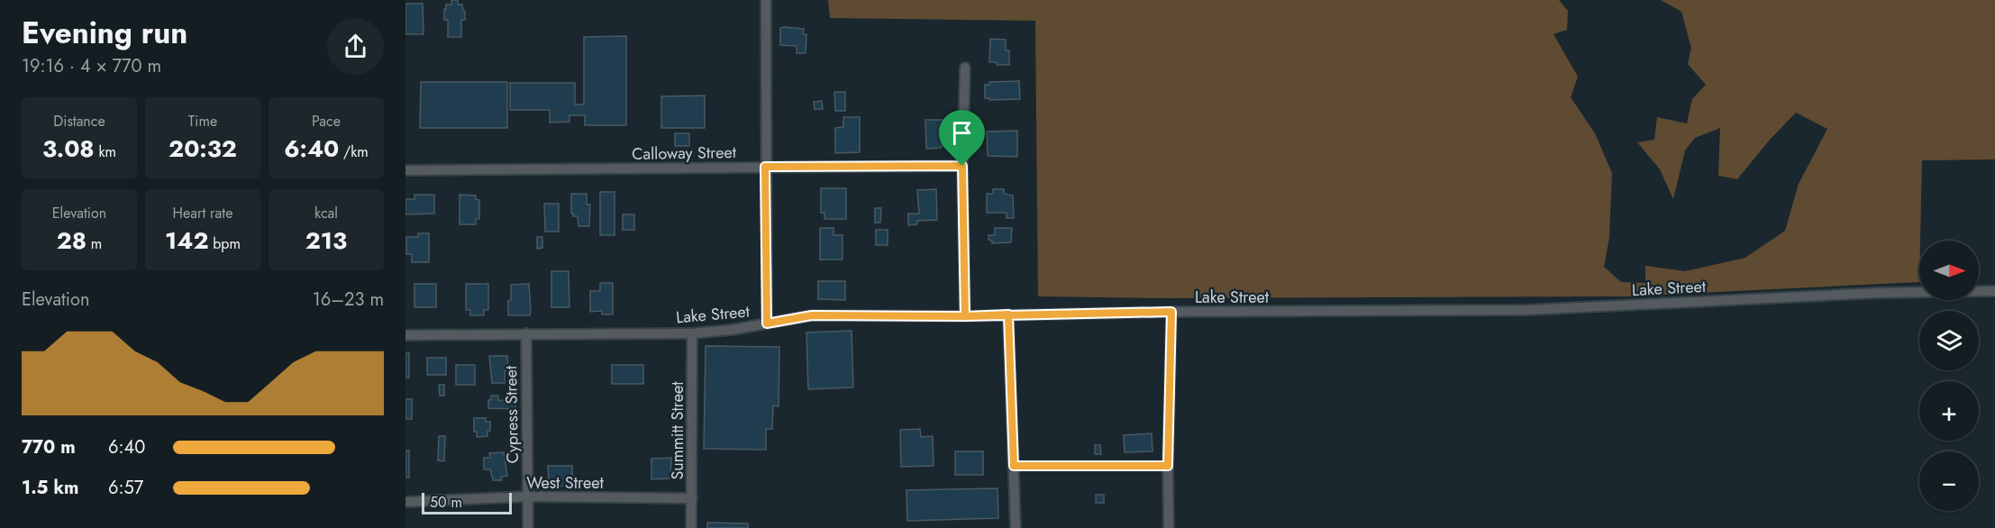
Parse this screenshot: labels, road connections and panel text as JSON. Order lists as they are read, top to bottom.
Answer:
{
  "streets": {
    "street": [
      "Calloway Street",
      "Lake Street",
      "Cypress Street",
      "Summitt Street",
      "West Street"
    ]
  },
  "crossings": [
    ["Lake Street", "Cypress Street"],
    ["Lake Street", "Summitt Street"],
    ["Cypress Street", "West Street"],
    ["Summitt Street", "West Street"]
  ],
  "scale_bar": "50 m",
  "north": "right",
  "page": {
    "heading": ["Evening run", "19:16 · 4 × 770 m"],
    "stats": [
      ["Distance", "3.08 km"],
      ["Time", "20:32"],
      ["Pace", "6:40 /km"],
      ["Elevation", "28 m"],
      ["Heart rate", "142 bpm"],
      ["kcal", "213"]
    ],
    "map_buttons": ["+", "−"],
    "chart": ["Elevation", "16–23 m"],
    "list": [
      {
        "name": "770 m",
        "note": "6:40"
      },
      {
        "name": "1.5 km",
        "note": "6:57"
      }
    ],
    "scale": "50 m"
  }
}
